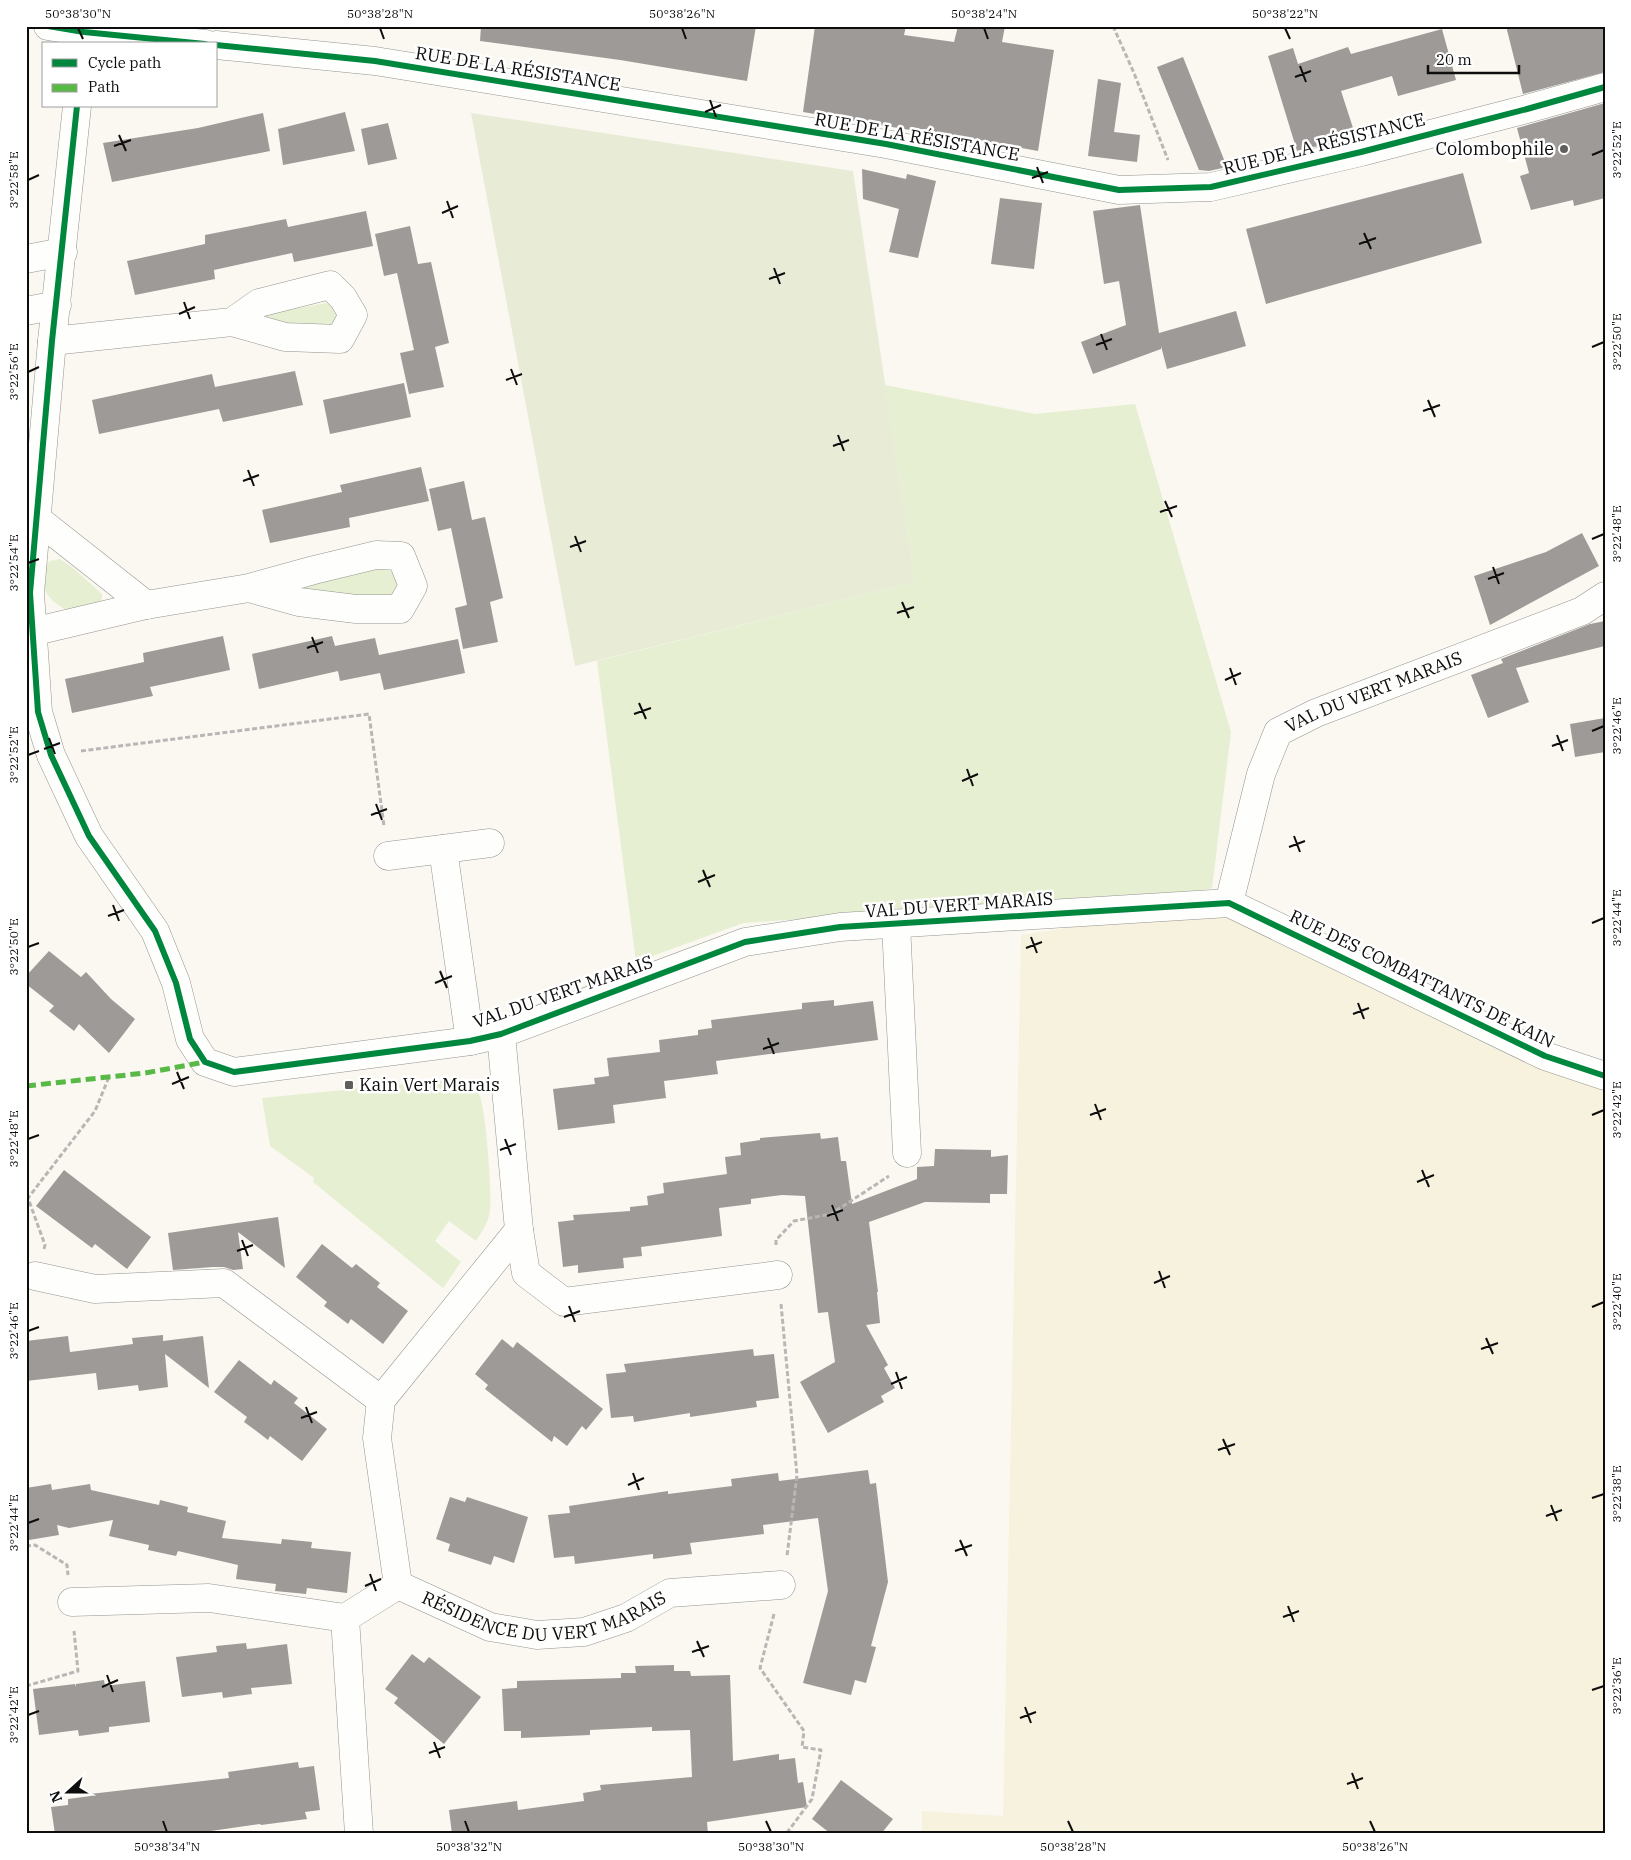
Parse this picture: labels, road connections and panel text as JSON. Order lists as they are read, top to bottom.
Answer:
{
  "streets": {
    "street": [
      "RUE DE LA RÉSISTANCE",
      "VAL DU VERT MARAIS",
      "RUE DES COMBATTANTS DE KAIN",
      "RÉSIDENCE DU VERT MARAIS"
    ]
  },
  "crossings": [
    ["VAL DU VERT MARAIS", "RUE DES COMBATTANTS DE KAIN"]
  ],
  "places": {
    "other": ["Colombophile"],
    "transit": ["Kain Vert Marais"]
  },
  "legend": ["Cycle path", "Path"],
  "scale_bar": "20 m",
  "north": "left",
  "coordinates": [
    "50°38'30\"N",
    "50°38'28\"N",
    "50°38'26\"N",
    "50°38'24\"N",
    "50°38'22\"N",
    "3°22'52\"E",
    "3°22'58\"E",
    "3°22'50\"E",
    "3°22'56\"E",
    "3°22'48\"E",
    "3°22'54\"E",
    "3°22'46\"E",
    "3°22'44\"E",
    "3°22'42\"E",
    "3°22'40\"E",
    "3°22'38\"E",
    "3°22'36\"E",
    "50°38'34\"N",
    "50°38'32\"N"
  ]
}
